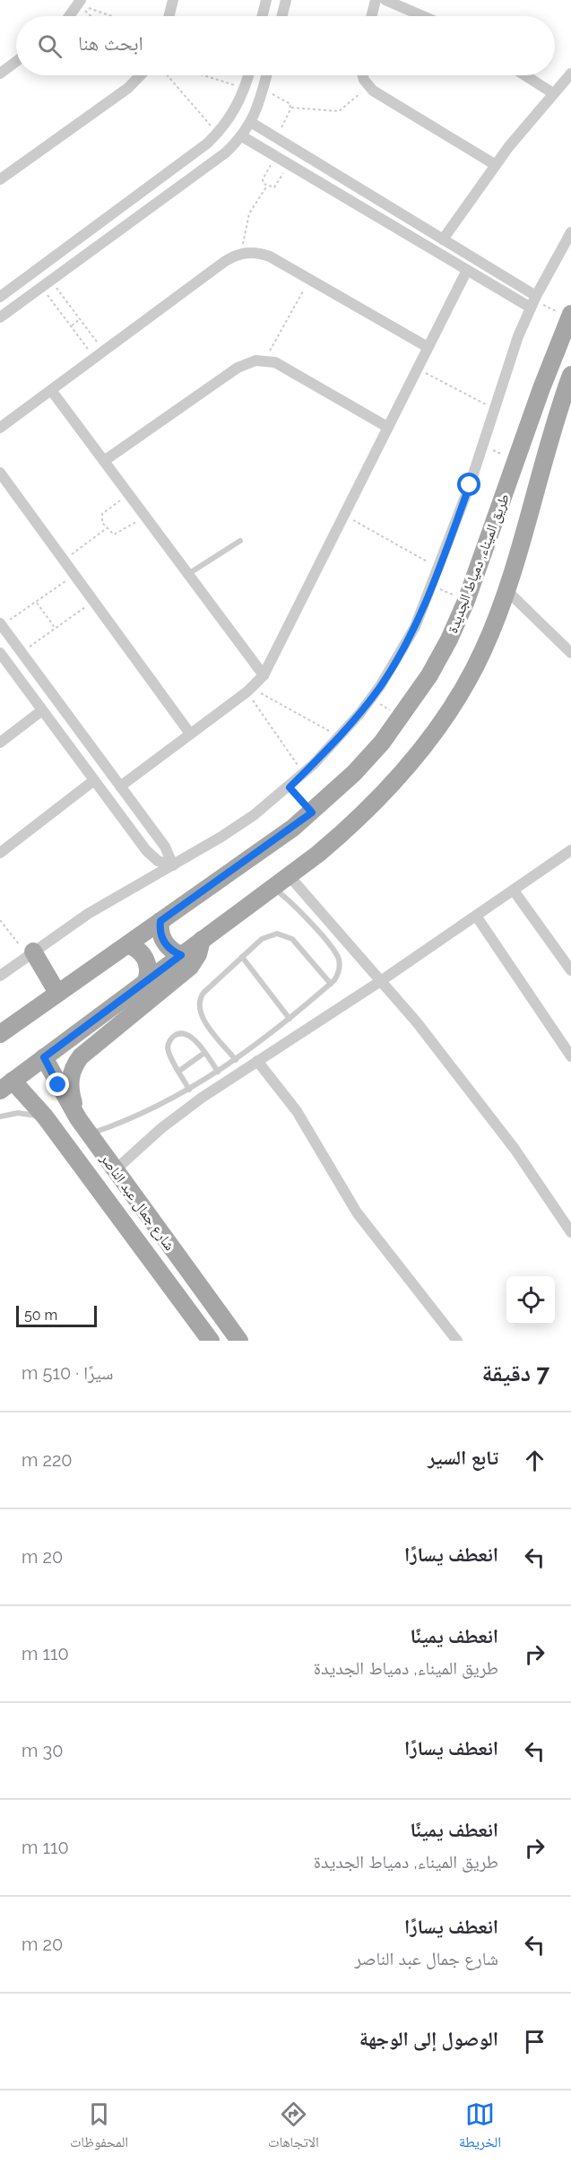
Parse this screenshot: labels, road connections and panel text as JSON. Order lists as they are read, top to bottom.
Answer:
{
  "streets": {
    "main road": ["طريق الميناء, دمياط الجديدة", "شارع جمال عبد الناصر"]
  },
  "crossings": [
    ["طريق الميناء, دمياط الجديدة", "شارع جمال عبد الناصر"]
  ],
  "scale_bar": "50 m",
  "page": {
    "search": "ابحث هنا",
    "scale": "50 m",
    "heading": ["7 دقيقة", "سيرًا · 510 m"],
    "list": [
      ["تابع السير", "220 m"],
      ["انعطف يسارًا", "20 m"],
      ["انعطف يمينًا", "طريق الميناء, دمياط الجديدة", "110 m"],
      ["انعطف يسارًا", "30 m"],
      ["انعطف يمينًا", "طريق الميناء, دمياط الجديدة", "110 m"],
      ["انعطف يسارًا", "شارع جمال عبد الناصر", "20 m"],
      "الوصول إلى الوجهة"
    ],
    "nav": ["الخريطة", "الاتجاهات", "المحفوظات"]
  }
}
